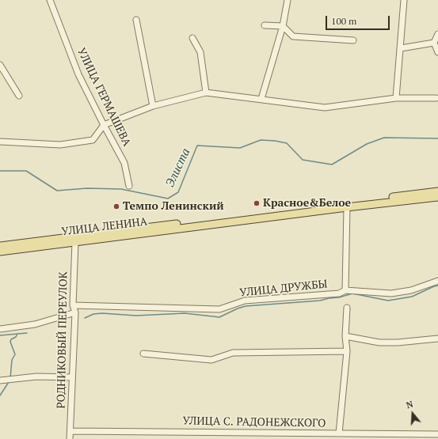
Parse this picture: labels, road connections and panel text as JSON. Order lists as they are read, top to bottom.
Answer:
{
  "streets": {
    "main road": ["УЛИЦА ЛЕНИНА"],
    "street": [
      "УЛИЦА ГЕРМАШЕВА",
      "УЛИЦА ДРУЖБЫ",
      "РОДНИКОВЫЙ ПЕРЕУЛОК",
      "УЛИЦА С. РАДОНЕЖСКОГО"
    ]
  },
  "crossings": [
    ["УЛИЦА ЛЕНИНА", "РОДНИКОВЫЙ ПЕРЕУЛОК"],
    ["УЛИЦА ДРУЖБЫ", "РОДНИКОВЫЙ ПЕРЕУЛОК"],
    ["РОДНИКОВЫЙ ПЕРЕУЛОК", "УЛИЦА С. РАДОНЕЖСКОГО"]
  ],
  "water": ["Элиста"],
  "places": ["Красное&Белое", "Темпо Ленинский"],
  "scale_bar": "100 m",
  "north": "top"
}
